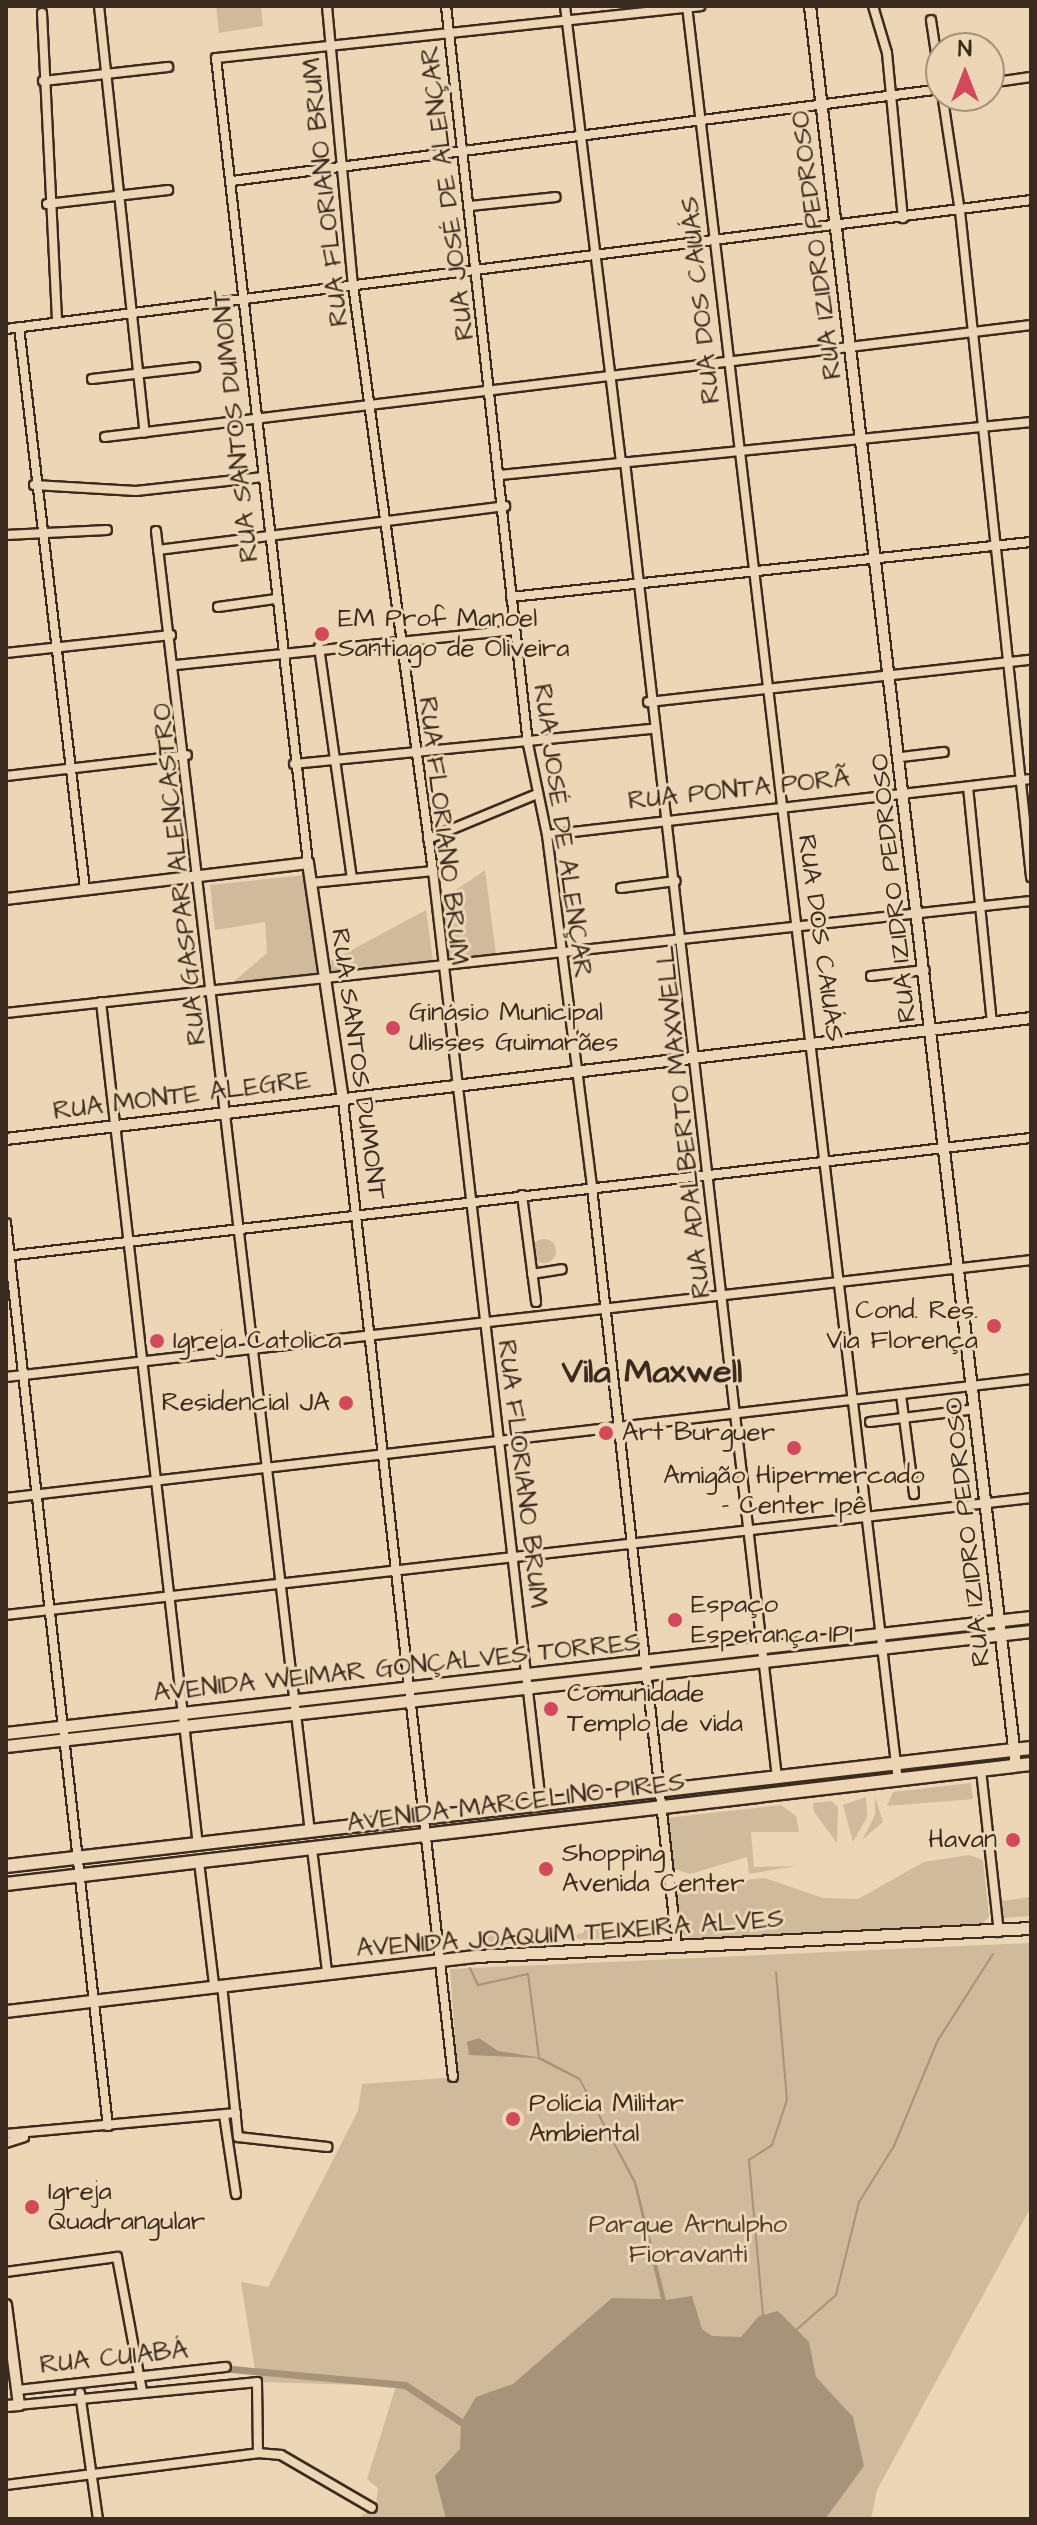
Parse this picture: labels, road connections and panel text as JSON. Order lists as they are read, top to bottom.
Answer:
{
  "streets": {
    "main road": ["AVENIDA WEIMAR GONÇALVES TORRES", "AVENIDA MARCELINO PIRES", "AVENIDA JOAQUIM TEIXEIRA ALVES"],
    "street": [
      "RUA FLORIANO BRUM",
      "RUA JOSÉ DE ALENÇAR",
      "RUA IZIDRO PEDROSO",
      "RUA DOS CAIUÁS",
      "RUA SANTOS DUMONT",
      "RUA PONTA PORÃ",
      "RUA GASPAR ALENCASTRO",
      "RUA MONTE ALEGRE",
      "RUA ADALBERTO MAXWELL",
      "RUA CUIABÁ"
    ]
  },
  "crossings": [
    ["RUA FLORIANO BRUM", "RUA SANTOS DUMONT"],
    ["RUA FLORIANO BRUM", "RUA MONTE ALEGRE"],
    ["RUA FLORIANO BRUM", "AVENIDA WEIMAR GONÇALVES TORRES"],
    ["RUA FLORIANO BRUM", "AVENIDA MARCELINO PIRES"],
    ["RUA JOSÉ DE ALENÇAR", "RUA PONTA PORÃ"],
    ["RUA JOSÉ DE ALENÇAR", "RUA MONTE ALEGRE"],
    ["RUA JOSÉ DE ALENÇAR", "AVENIDA WEIMAR GONÇALVES TORRES"],
    ["RUA JOSÉ DE ALENÇAR", "AVENIDA MARCELINO PIRES"],
    ["RUA JOSÉ DE ALENÇAR", "AVENIDA JOAQUIM TEIXEIRA ALVES"],
    ["RUA IZIDRO PEDROSO", "RUA PONTA PORÃ"],
    ["RUA IZIDRO PEDROSO", "RUA MONTE ALEGRE"],
    ["RUA IZIDRO PEDROSO", "AVENIDA WEIMAR GONÇALVES TORRES"],
    ["RUA IZIDRO PEDROSO", "AVENIDA MARCELINO PIRES"],
    ["RUA DOS CAIUÁS", "RUA PONTA PORÃ"],
    ["RUA DOS CAIUÁS", "RUA MONTE ALEGRE"],
    ["RUA DOS CAIUÁS", "AVENIDA WEIMAR GONÇALVES TORRES"],
    ["RUA DOS CAIUÁS", "AVENIDA MARCELINO PIRES"],
    ["RUA SANTOS DUMONT", "RUA MONTE ALEGRE"],
    ["RUA SANTOS DUMONT", "AVENIDA WEIMAR GONÇALVES TORRES"],
    ["RUA SANTOS DUMONT", "AVENIDA MARCELINO PIRES"],
    ["RUA SANTOS DUMONT", "AVENIDA JOAQUIM TEIXEIRA ALVES"],
    ["RUA PONTA PORÃ", "RUA ADALBERTO MAXWELL"],
    ["RUA GASPAR ALENCASTRO", "RUA MONTE ALEGRE"],
    ["RUA GASPAR ALENCASTRO", "AVENIDA WEIMAR GONÇALVES TORRES"],
    ["RUA GASPAR ALENCASTRO", "AVENIDA MARCELINO PIRES"],
    ["RUA MONTE ALEGRE", "RUA ADALBERTO MAXWELL"],
    ["RUA ADALBERTO MAXWELL", "AVENIDA WEIMAR GONÇALVES TORRES"],
    ["RUA ADALBERTO MAXWELL", "AVENIDA MARCELINO PIRES"]
  ],
  "districts": ["Vila Maxwell"],
  "parks": ["Parque Arnulpho Fioravanti"],
  "places": [
    "EM Prof Manoel Santiago de Oliveira",
    "Ginásio Municipal Ulisses Guimarães",
    "Cond. Res. Via Florença",
    "Igreja Catolica",
    "Residencial JA",
    "Art Burguer",
    "Amigão Hipermercado - Center Ipê",
    "Espaço Esperança IPI",
    "Comunidade Templo de vida",
    "Havan",
    "Shopping Avenida Center",
    "Polícia Militar Ambiental",
    "Igreja Quadrangular"
  ],
  "north": "top"
}
